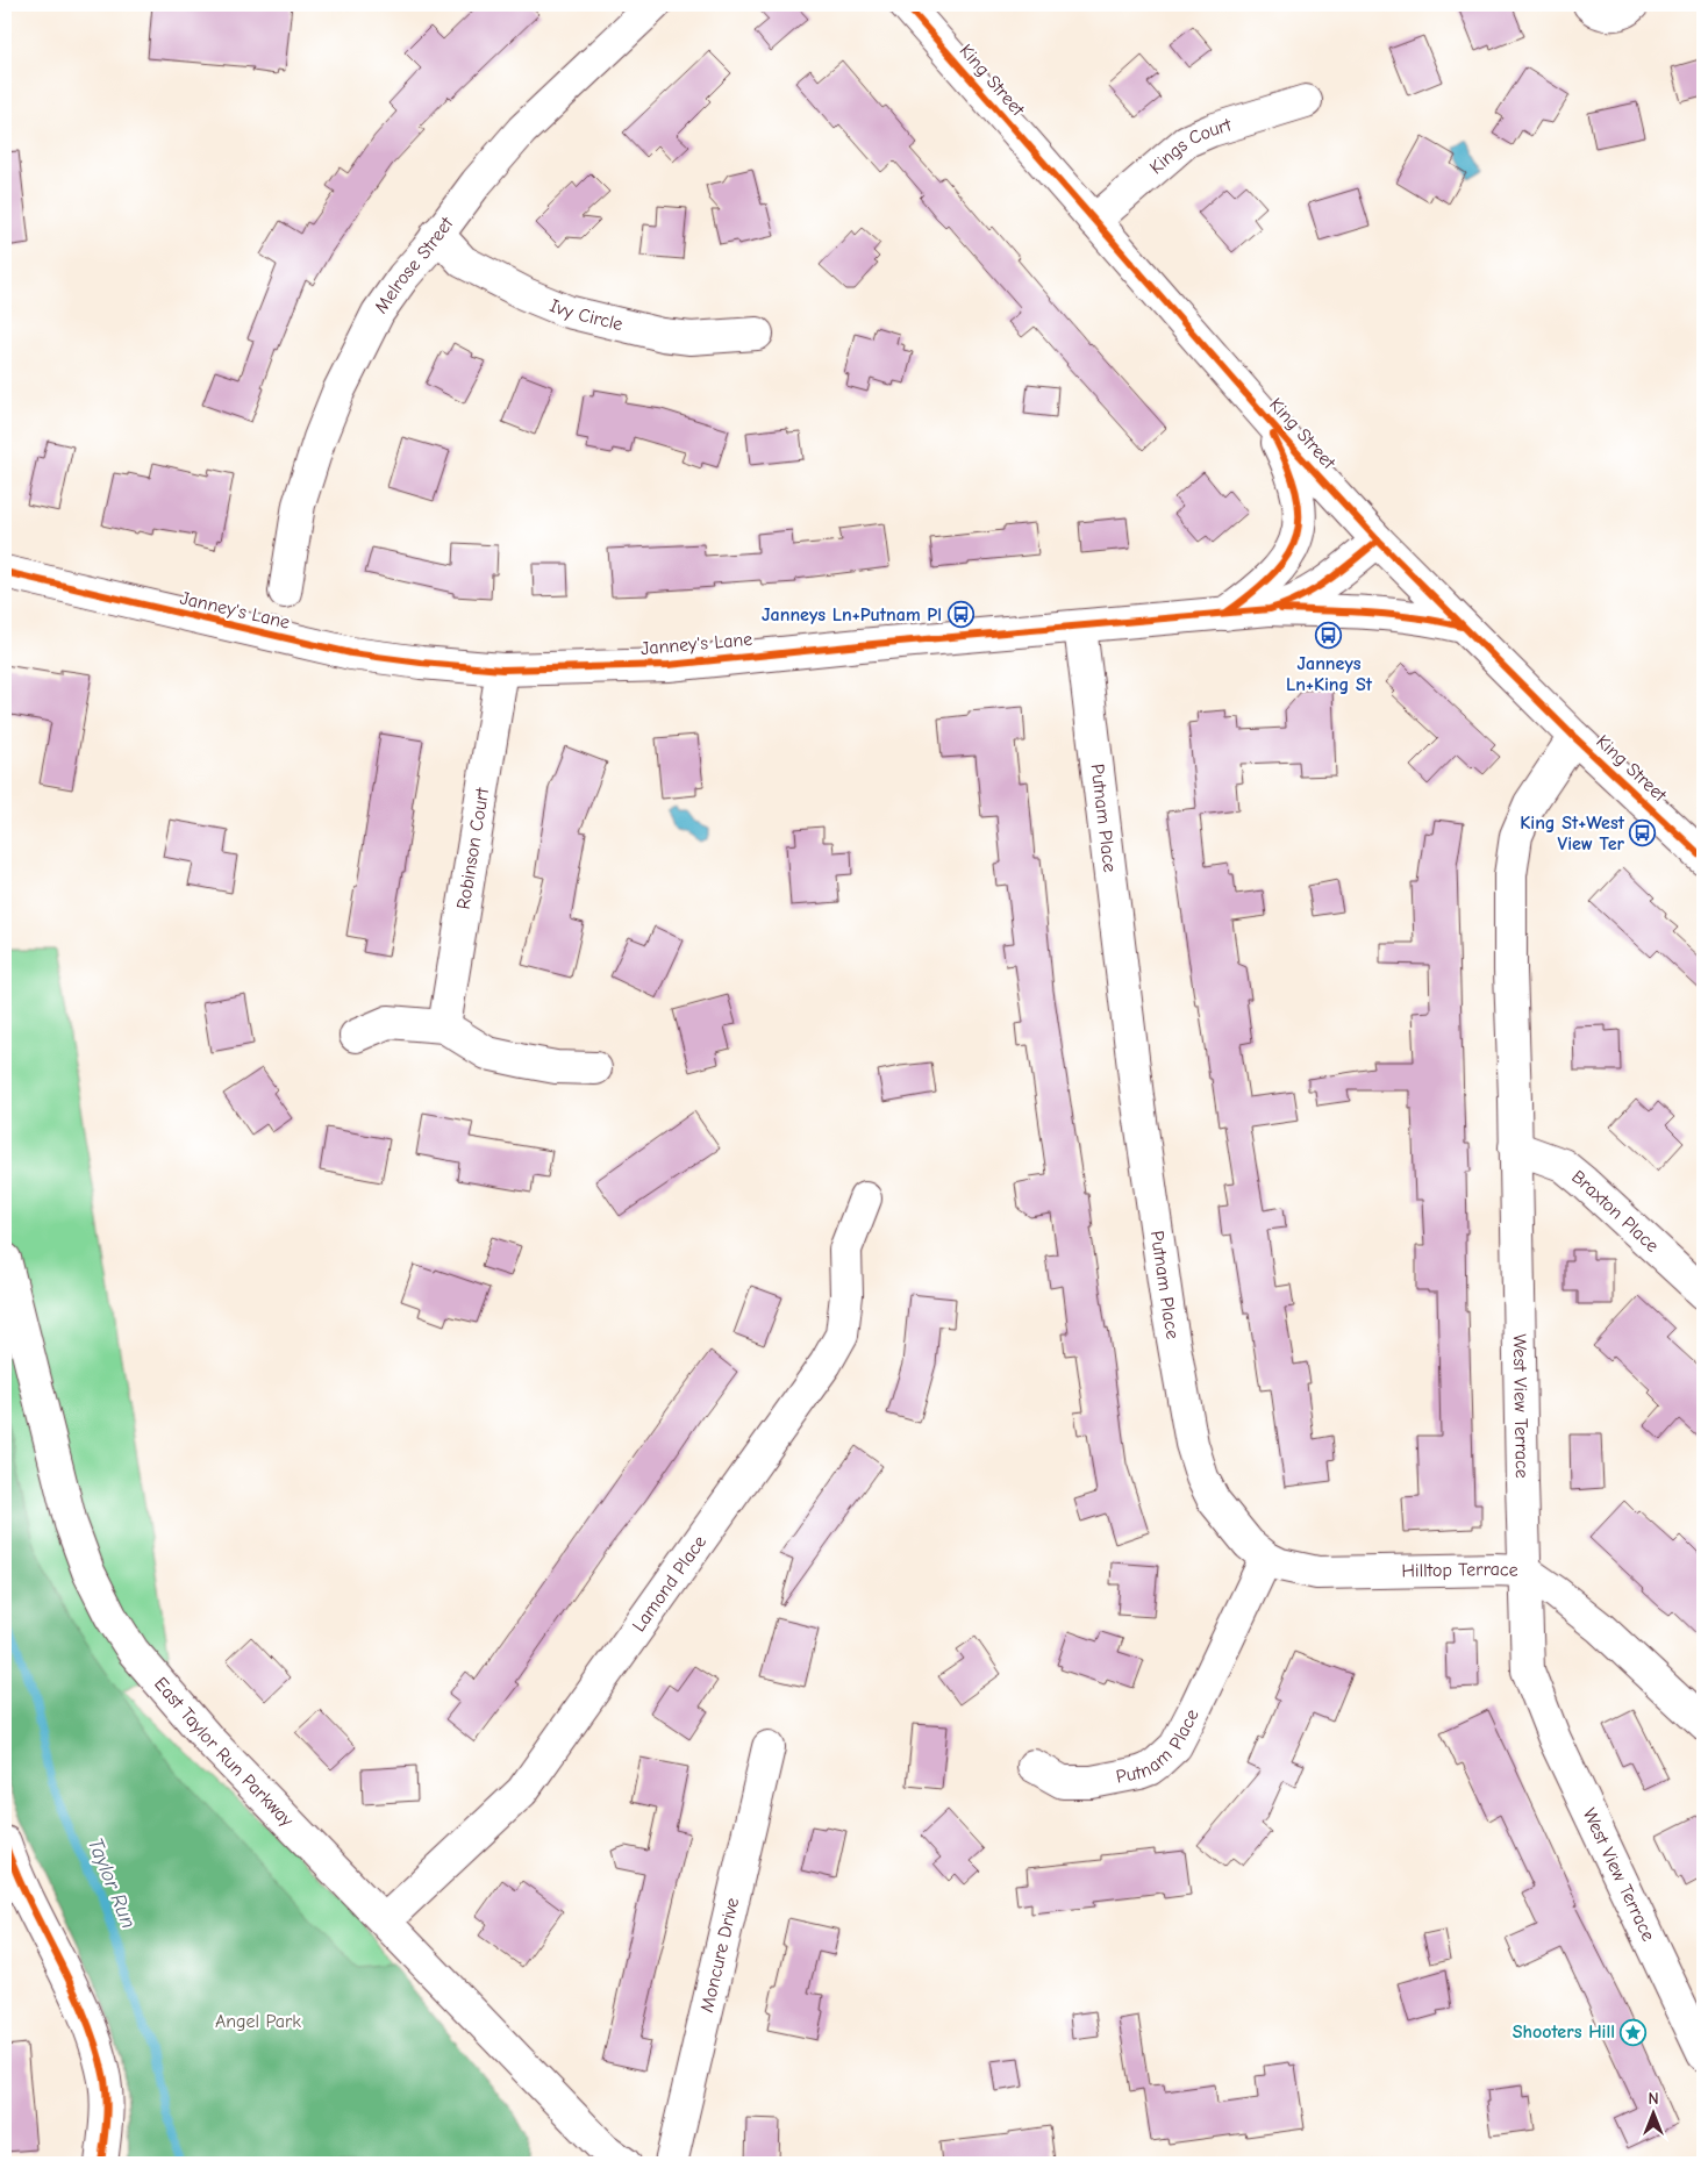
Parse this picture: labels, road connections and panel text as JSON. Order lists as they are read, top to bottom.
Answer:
{
  "streets": {
    "street": [
      "King Street",
      "Kings Court",
      "Melrose Street",
      "Ivy Circle",
      "Janney's Lane",
      "Putnam Place",
      "Robinson Court",
      "Braxton Place",
      "West View Terrace",
      "Hilltop Terrace",
      "Lamond Place",
      "East Taylor Run Parkway",
      "Moncure Drive"
    ]
  },
  "crossings": [
    ["King Street", "Kings Court"],
    ["King Street", "Janney's Lane"],
    ["King Street", "West View Terrace"],
    ["Melrose Street", "Ivy Circle"],
    ["Janney's Lane", "Putnam Place"],
    ["Janney's Lane", "Robinson Court"],
    ["Putnam Place", "Hilltop Terrace"],
    ["Braxton Place", "West View Terrace"],
    ["West View Terrace", "Hilltop Terrace"],
    ["Lamond Place", "East Taylor Run Parkway"]
  ],
  "water": ["Taylor Run"],
  "parks": ["Angel Park"],
  "places": {
    "bus stop": ["Janneys Ln+Putnam Pl", "Janneys Ln+King St", "King St+West View Ter"],
    "place": ["Shooters Hill"]
  },
  "north": "top"
}
